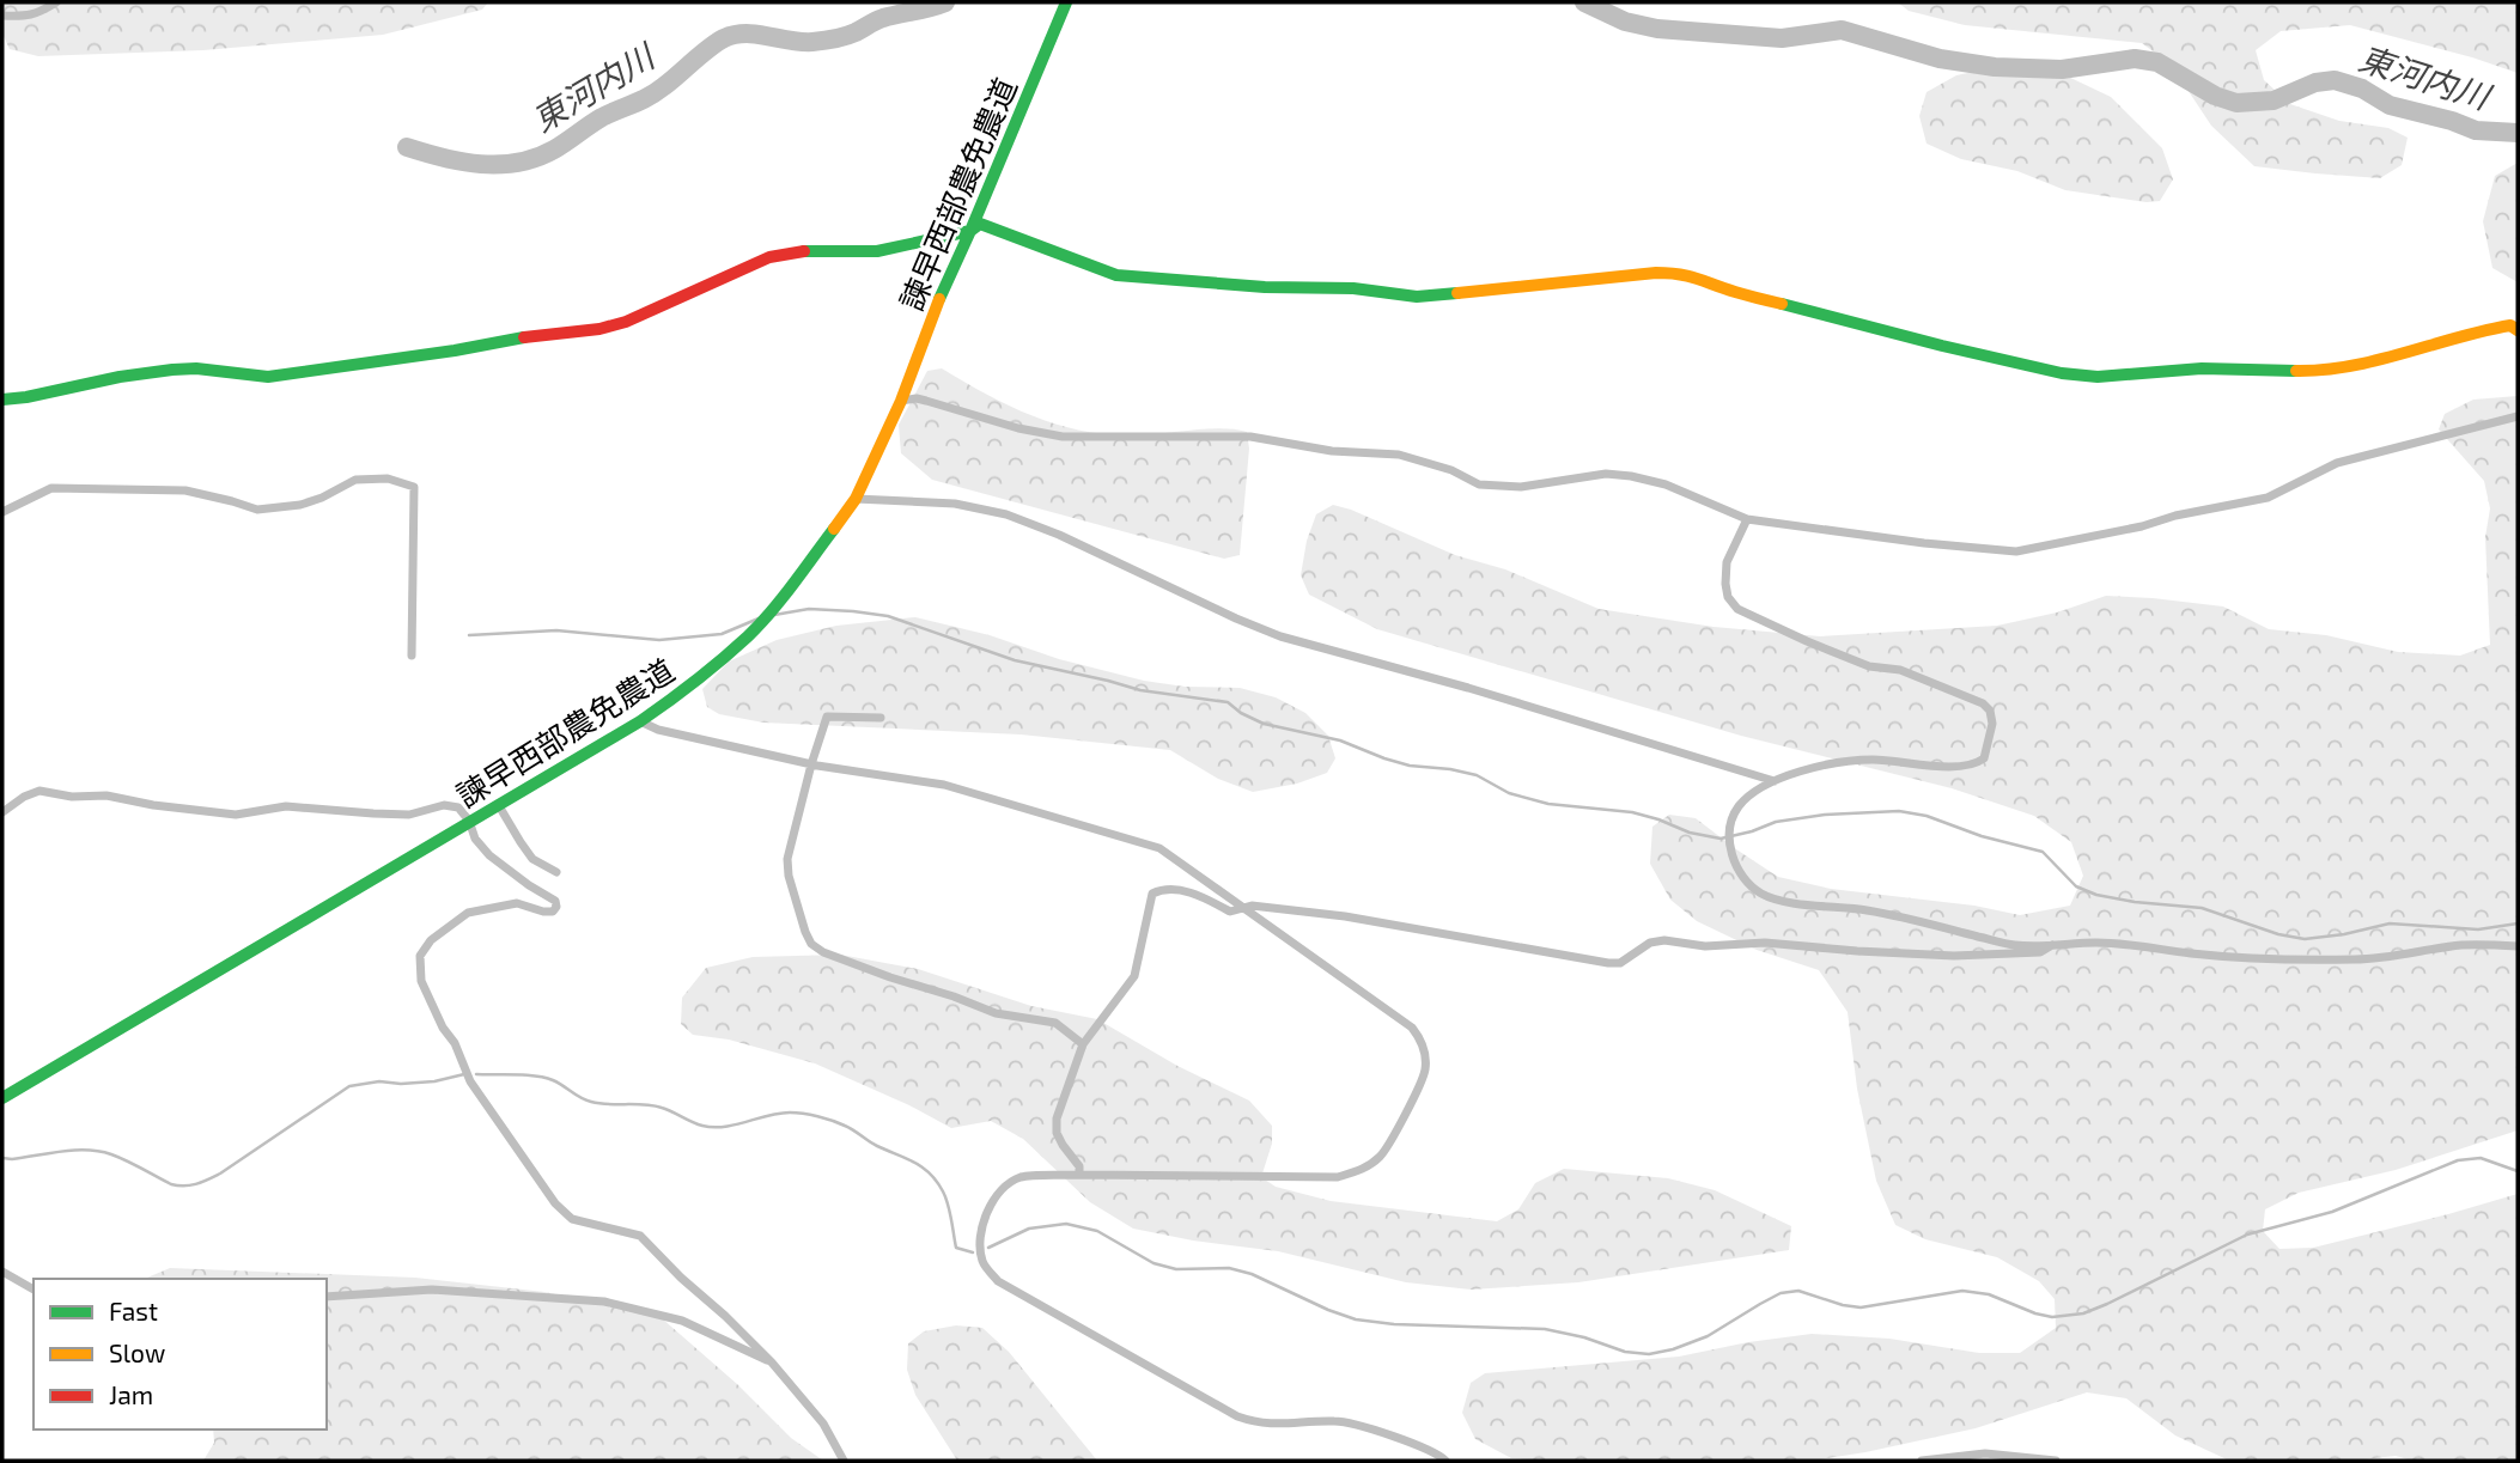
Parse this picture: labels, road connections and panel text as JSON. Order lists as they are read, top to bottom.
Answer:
{
  "streets": {
    "street": ["諫早西部農免農道"]
  },
  "water": ["東河内川"],
  "legend": ["Fast", "Slow", "Jam"]
}
